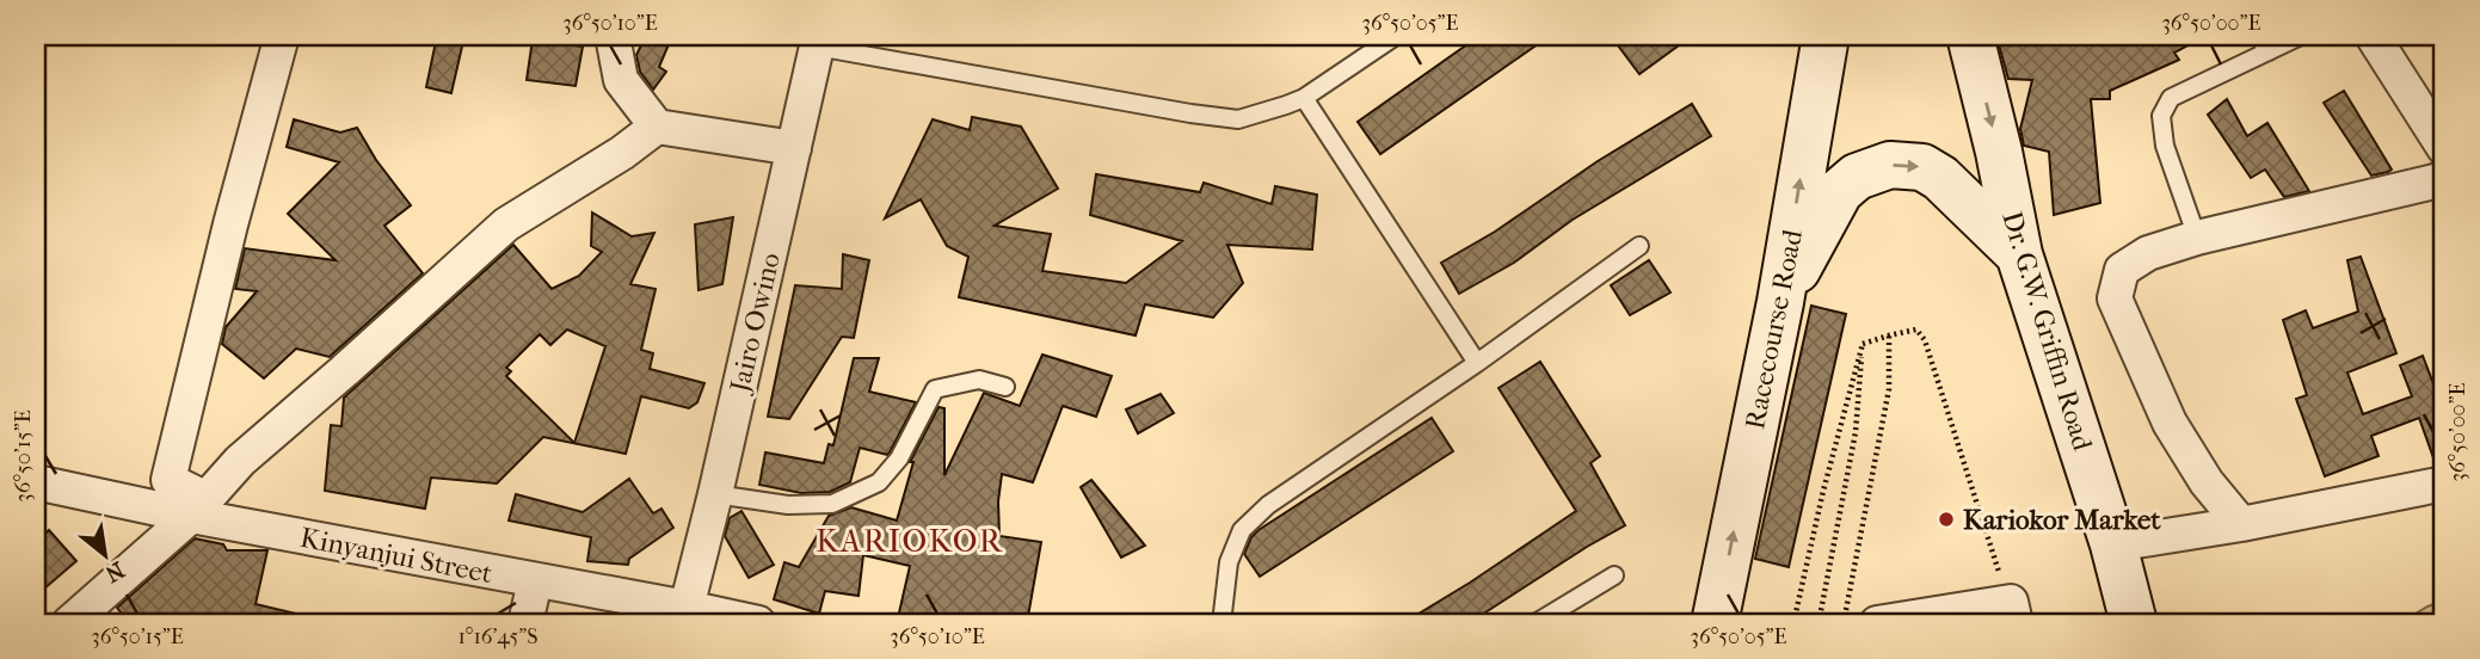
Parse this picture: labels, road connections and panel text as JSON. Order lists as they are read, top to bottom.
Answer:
{
  "streets": {
    "main road": ["Racecourse Road", "Dr. G.W. Griffin Road"],
    "street": ["Jairo Owino", "Kinyanjui Street"]
  },
  "crossings": [
    ["Jairo Owino", "Kinyanjui Street"]
  ],
  "one_way": ["Racecourse Road", "Dr. G.W. Griffin Road"],
  "districts": ["KARIOKOR"],
  "places": ["Kariokor Market"],
  "north": "bottom right",
  "coordinates": [
    "36°50'10\"E",
    "36°50'05\"E",
    "36°50'00\"E",
    "36°50'15\"E",
    "1°16'45\"S"
  ]
}
